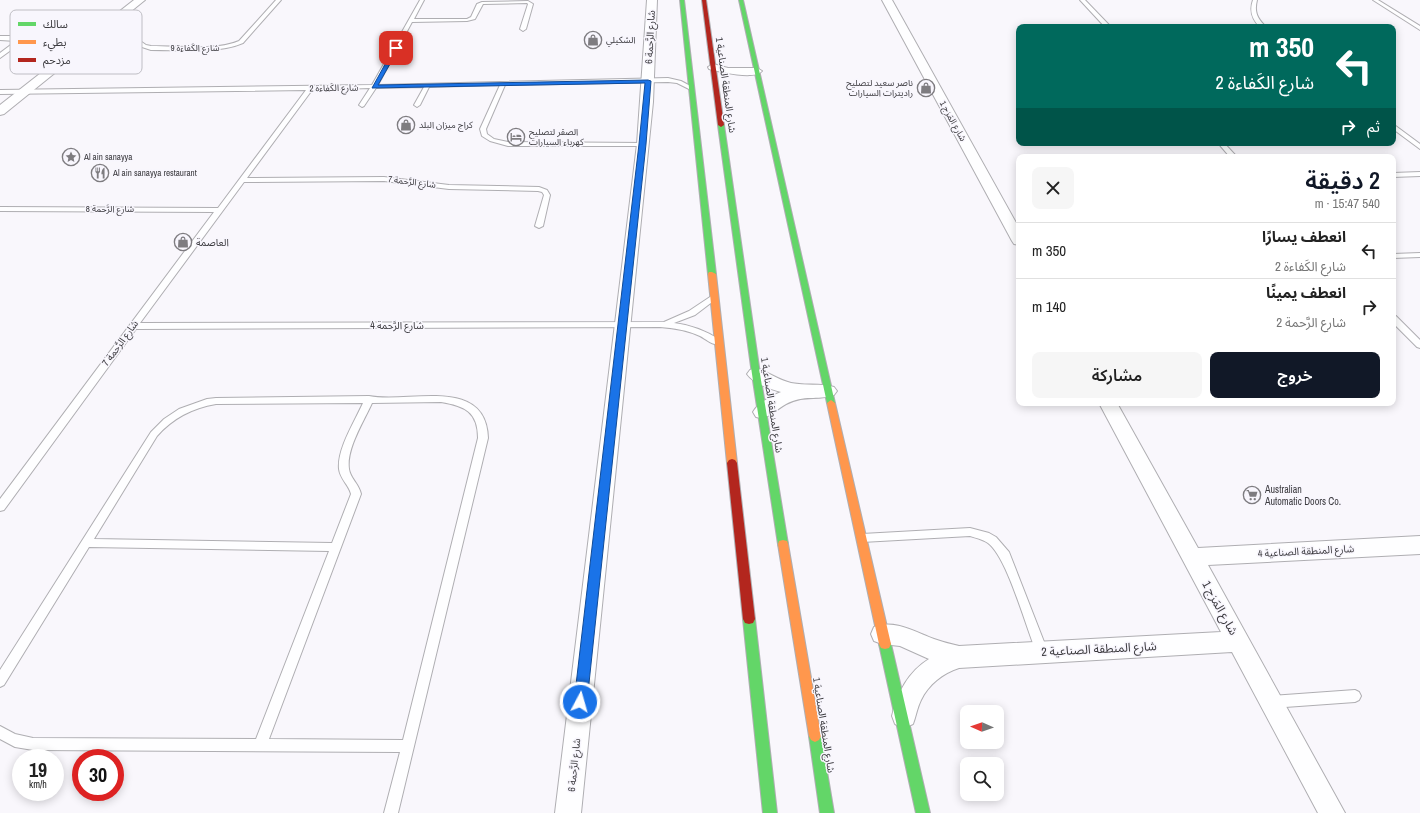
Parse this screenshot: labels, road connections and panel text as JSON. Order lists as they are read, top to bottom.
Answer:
{
  "streets": {
    "street": [
      "شارع الرَّحمة 6",
      "شارع المنطقة الصناعية 1",
      "شارع المَزج 1",
      "شارع المنطقة الصناعية 4",
      "شارع المنطقة الصناعية 2"
    ],
    "lane": [
      "شارع الكَفاءة 9",
      "شارع الكَفاءة 2",
      "شارع الرَّحمة 7",
      "شارع الرَّحمة 8",
      "شارع الرَّحمة 4"
    ]
  },
  "crossings": [
    ["شارع الرَّحمة 6", "شارع الكَفاءة 2"],
    ["شارع الرَّحمة 6", "شارع الرَّحمة 4"],
    ["شارع الكَفاءة 2", "شارع الرَّحمة 7"],
    ["شارع المَزج 1", "شارع المنطقة الصناعية 4"],
    ["شارع المَزج 1", "شارع المنطقة الصناعية 2"],
    ["شارع الرَّحمة 7", "شارع الرَّحمة 8"],
    ["شارع الرَّحمة 7", "شارع الرَّحمة 4"]
  ],
  "places": {
    "shop": [
      "الشكيلي",
      "ناصر سعيد لتصليح راديترات السيارات",
      "كراج ميزان البلد",
      "العاصمة"
    ],
    "hotel": ["الصقر لتصليح كهرباء السيارات"],
    "place": ["Al ain sanayya"],
    "restaurant": ["Al ain sanayya restaurant"],
    "supermarket": ["Australian Automatic Doors Co."]
  },
  "legend": ["سالك", "بطيء", "مزدحم"],
  "north": "left",
  "page": {
    "turn": ["350 m", "شارع الكَفاءة 2"],
    "then": "ثم",
    "heading": ["2 دقيقة", "540 m · 15:47"],
    "list": [
      {
        "name": "انعطف يسارًا",
        "note": "شارع الكَفاءة 2",
        "value": "350 m"
      },
      {
        "name": "انعطف يمينًا",
        "note": "شارع الرَّحمة 2",
        "value": "140 m"
      }
    ],
    "buttons": ["خروج", "مشاركة"],
    "speed": "19 km/h",
    "limit": "30"
  }
}
